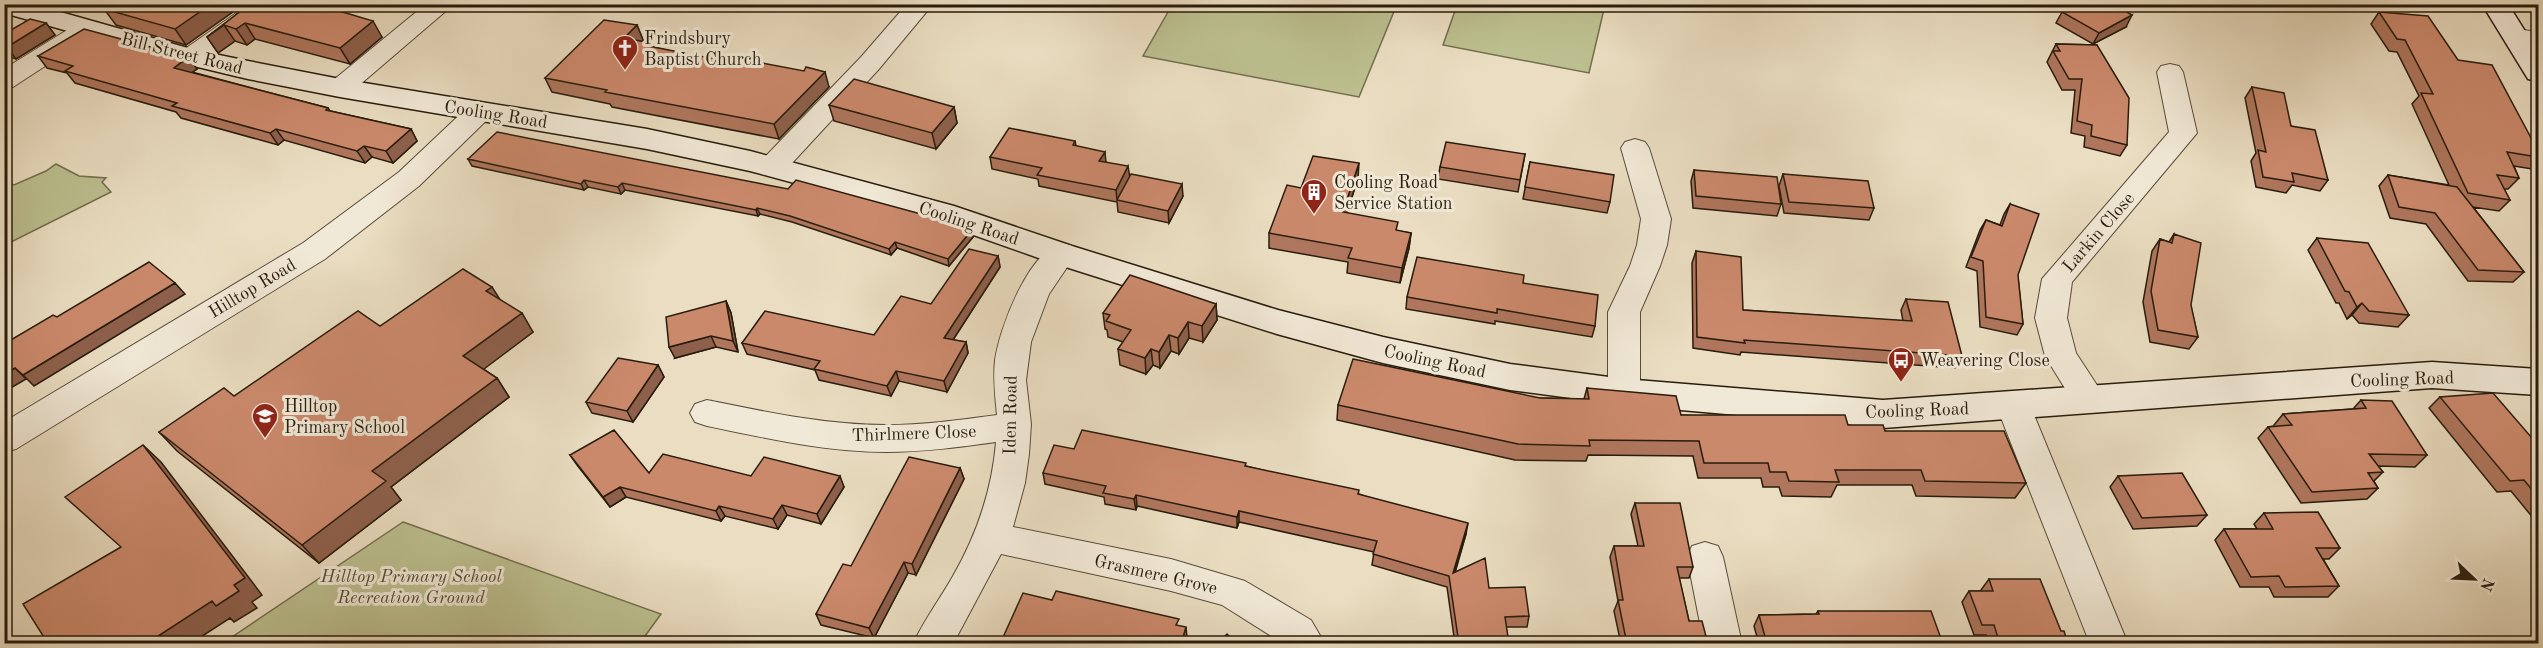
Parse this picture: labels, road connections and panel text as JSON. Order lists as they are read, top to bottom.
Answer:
{
  "streets": {
    "main road": ["Bill Street Road", "Cooling Road"],
    "street": [
      "Larkin Close",
      "Hilltop Road",
      "Iden Road",
      "Thirlmere Close",
      "Grasmere Grove"
    ]
  },
  "crossings": [
    ["Bill Street Road", "Cooling Road"],
    ["Cooling Road", "Larkin Close"],
    ["Cooling Road", "Hilltop Road"],
    ["Cooling Road", "Iden Road"],
    ["Iden Road", "Thirlmere Close"],
    ["Iden Road", "Grasmere Grove"]
  ],
  "parks": ["Hilltop Primary School Recreation Ground"],
  "places": {
    "church": ["Frindsbury Baptist Church"],
    "building": ["Cooling Road Service Station"],
    "bus stop": ["Weavering Close"],
    "school or university": ["Hilltop Primary School"]
  },
  "north": "bottom right"
}
